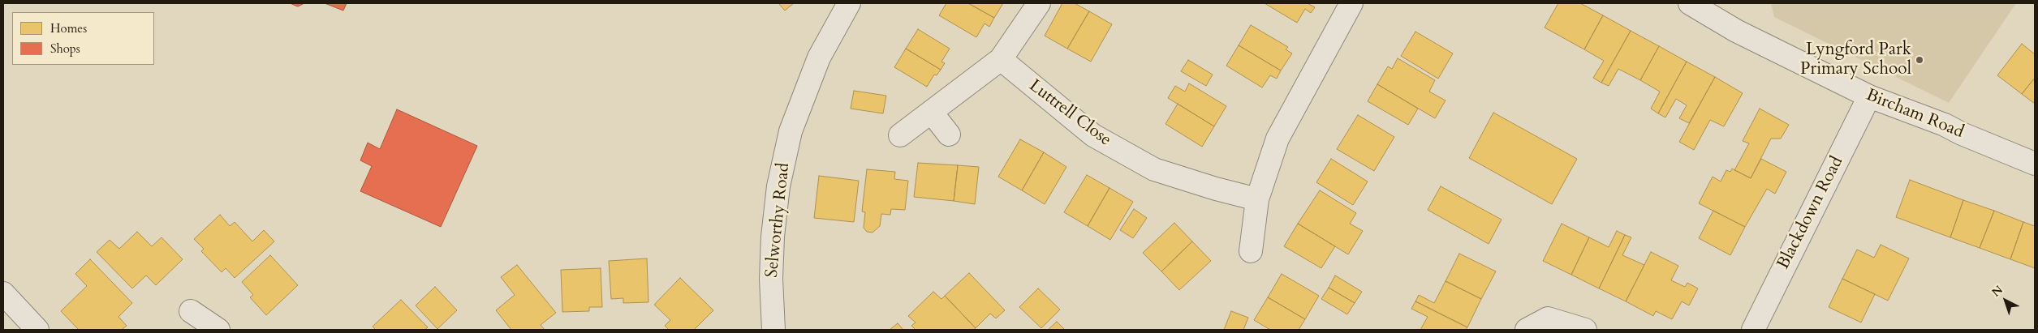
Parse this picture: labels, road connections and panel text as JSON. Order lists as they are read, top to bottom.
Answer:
{
  "streets": {
    "street": [
      "Luttrell Close",
      "Bircham Road",
      "Blackdown Road",
      "Selworthy Road"
    ]
  },
  "crossings": [
    ["Bircham Road", "Blackdown Road"]
  ],
  "places": ["Lyngford Park Primary School"],
  "legend": ["Homes", "Shops"],
  "north": "top left"
}
